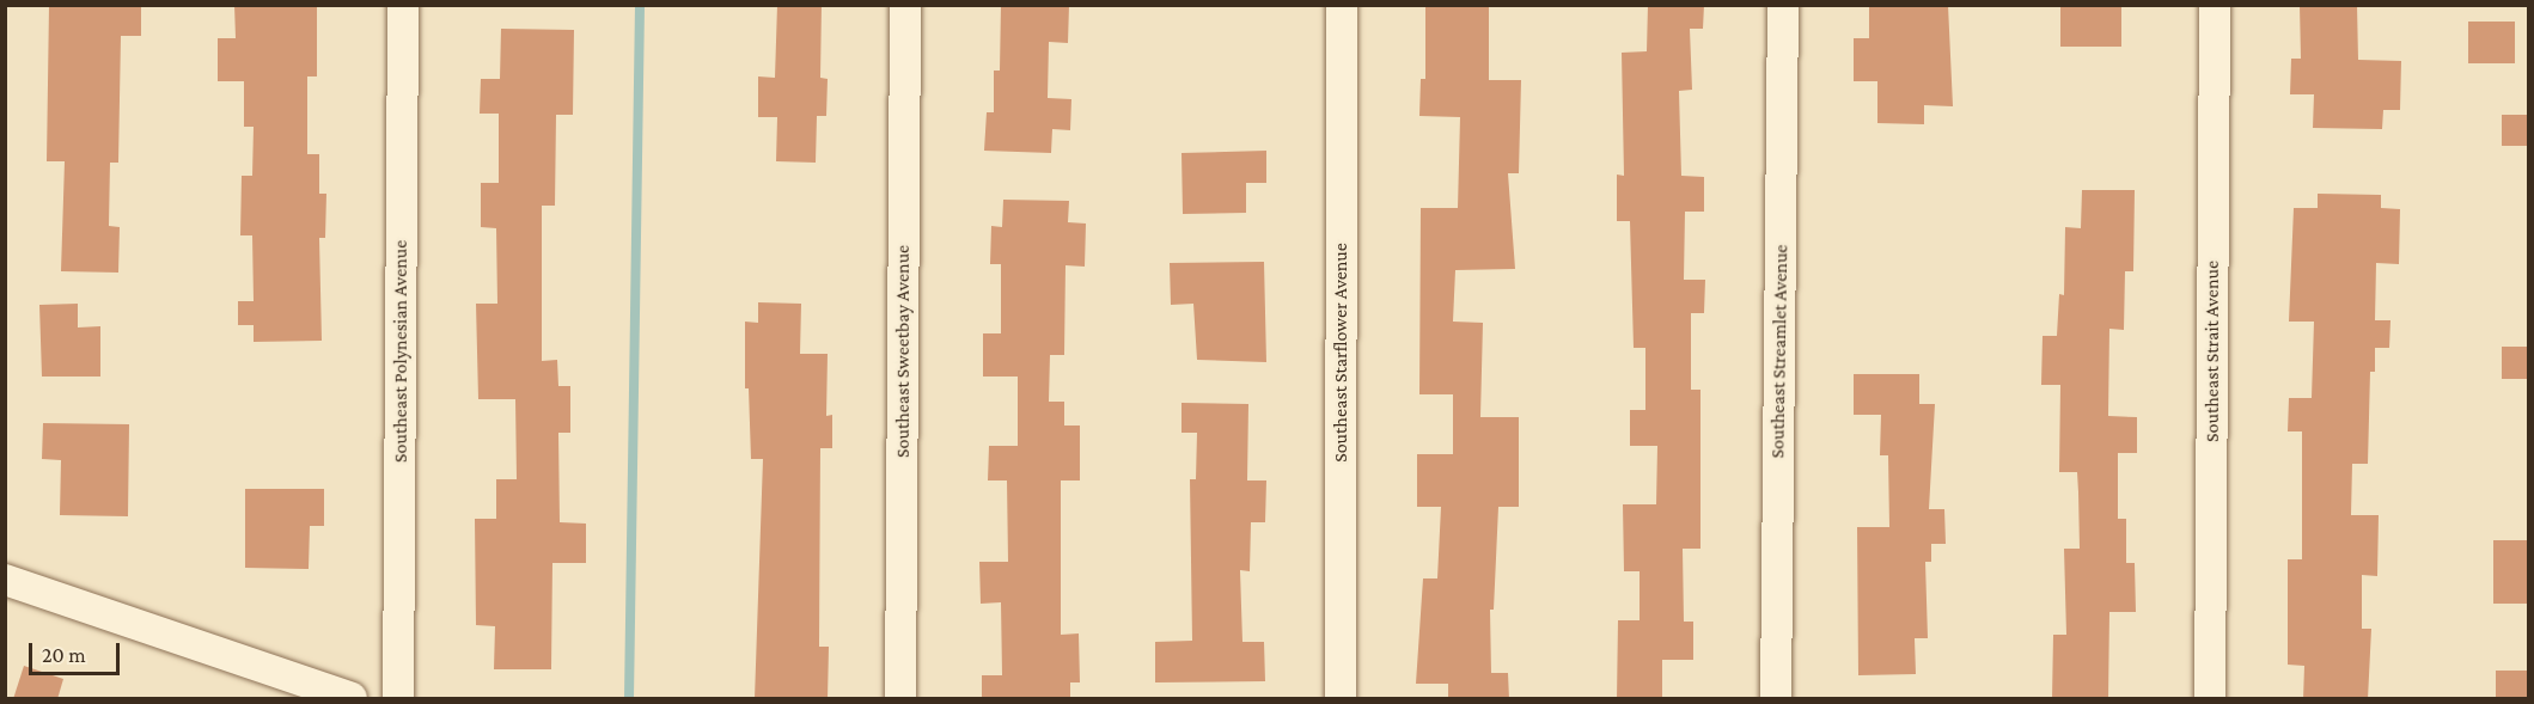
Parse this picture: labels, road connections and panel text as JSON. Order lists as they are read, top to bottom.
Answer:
{
  "streets": {
    "street": [
      "Southeast Polynesian Avenue",
      "Southeast Sweetbay Avenue",
      "Southeast Streamlet Avenue",
      "Southeast Strait Avenue",
      "Southeast Starflower Avenue"
    ]
  },
  "scale_bar": "20 m"
}
